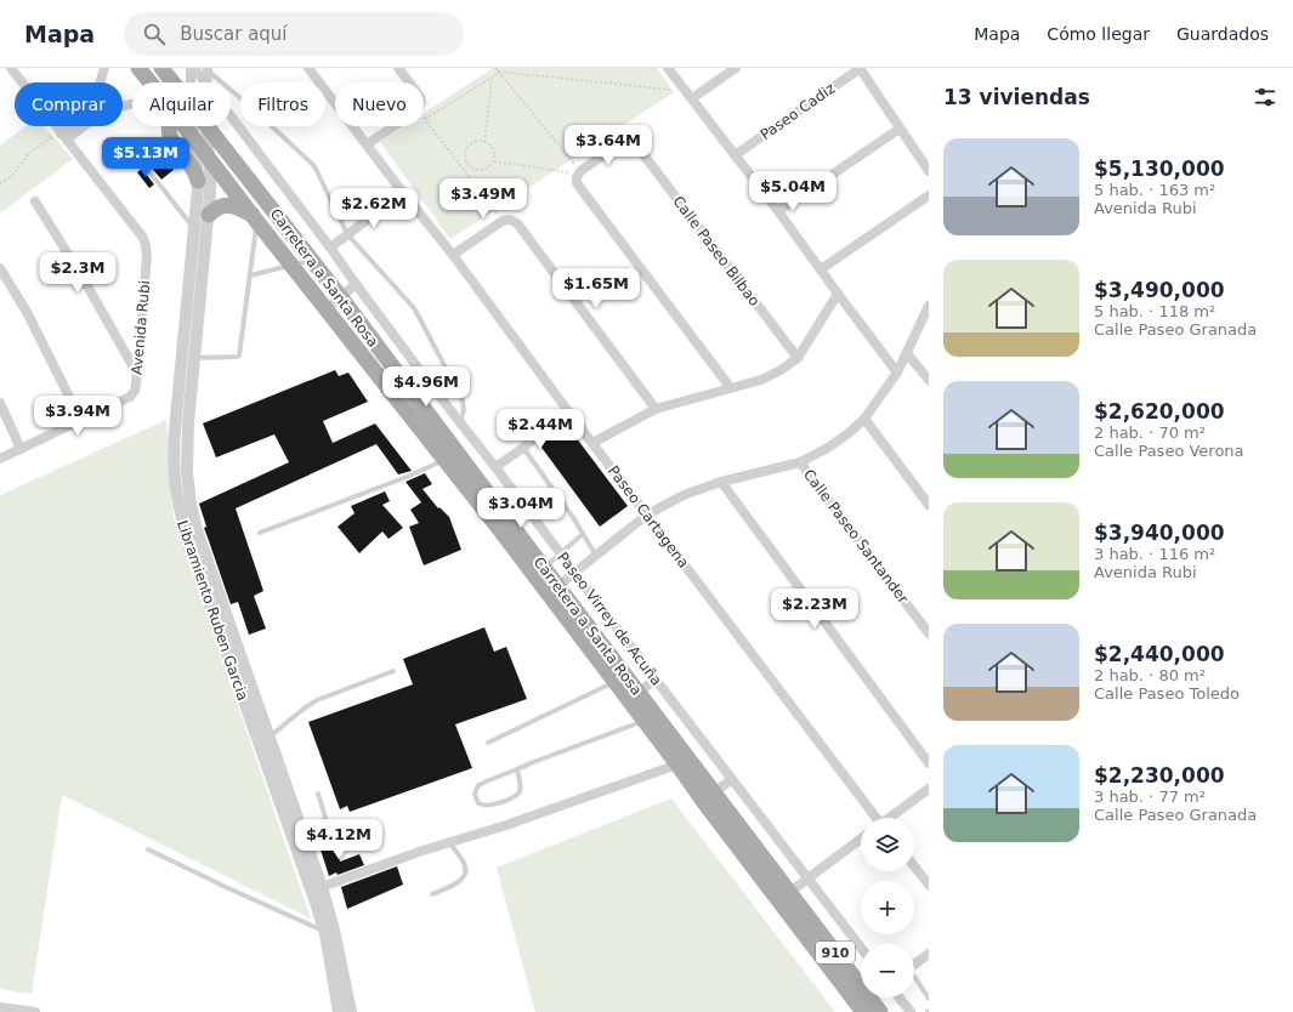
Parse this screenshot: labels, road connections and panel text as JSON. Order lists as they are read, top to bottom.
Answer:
{
  "streets": {
    "main road": ["Carretera a Santa Rosa", "910"],
    "street": [
      "Paseo Cadiz",
      "Calle Paseo Bilbao",
      "Avenida Rubi",
      "Paseo Cartagena",
      "Calle Paseo Santander",
      "Libramiento Ruben Garcia",
      "Paseo Virrey de Acuña"
    ]
  },
  "crossings": [
    ["Carretera a Santa Rosa", "Libramiento Ruben Garcia"],
    ["Carretera a Santa Rosa", "Paseo Virrey de Acuña"]
  ],
  "page": {
    "header": "Mapa",
    "search": "Buscar aquí",
    "nav": ["Mapa", "Cómo llegar", "Guardados"],
    "heading": "13 viviendas",
    "chip": [
      "Comprar",
      "Alquilar",
      "Filtros",
      "Nuevo"
    ],
    "price": [
      "$3.64M",
      "$5.13M",
      "$5.04M",
      "$3.49M",
      "$2.62M",
      "$2.3M",
      "$1.65M",
      "$4.96M",
      "$3.94M",
      "$2.44M",
      "$3.04M",
      "$2.23M",
      "$4.12M"
    ],
    "list": [
      {
        "name": "$5,130,000",
        "note": "5 hab. · 163 m² · Avenida Rubi"
      },
      {
        "name": "$3,490,000",
        "note": "5 hab. · 118 m² · Calle Paseo Granada"
      },
      {
        "name": "$2,620,000",
        "note": "2 hab. · 70 m² · Calle Paseo Verona"
      },
      {
        "name": "$3,940,000",
        "note": "3 hab. · 116 m² · Avenida Rubi"
      },
      {
        "name": "$2,440,000",
        "note": "2 hab. · 80 m² · Calle Paseo Toledo"
      },
      {
        "name": "$2,230,000",
        "note": "3 hab. · 77 m² · Calle Paseo Granada"
      }
    ],
    "map_buttons": ["+", "−"]
  }
}
